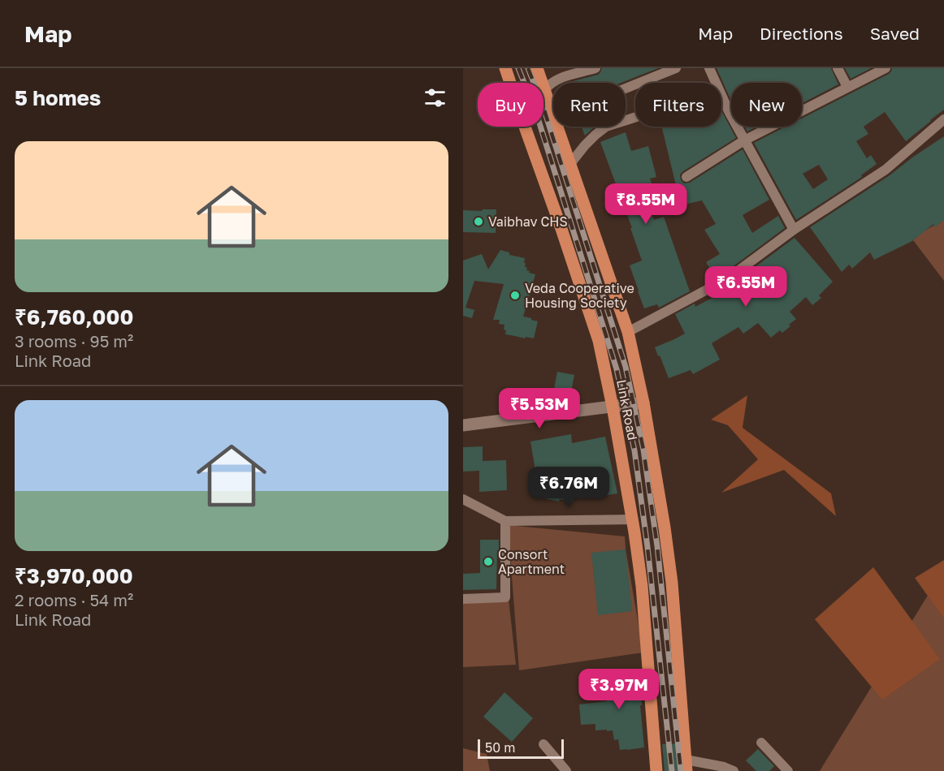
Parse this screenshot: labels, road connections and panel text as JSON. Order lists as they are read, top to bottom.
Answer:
{
  "streets": {
    "main road": ["Link Road"]
  },
  "places": ["Vaibhav CHS", "Veda Cooperative Housing Society", "Consort Apartment"],
  "scale_bar": "50 m",
  "page": {
    "header": "Map",
    "nav": ["Map", "Directions", "Saved"],
    "heading": "5 homes",
    "chip": [
      "Buy",
      "Rent",
      "Filters",
      "New"
    ],
    "list": [
      {
        "name": "₹6,760,000",
        "note": "3 rooms · 95 m² · Link Road"
      },
      {
        "name": "₹3,970,000",
        "note": "2 rooms · 54 m² · Link Road"
      }
    ],
    "price": [
      "₹8.55M",
      "₹6.55M",
      "₹5.53M",
      "₹6.76M",
      "₹3.97M"
    ],
    "scale": "50 m"
  }
}
